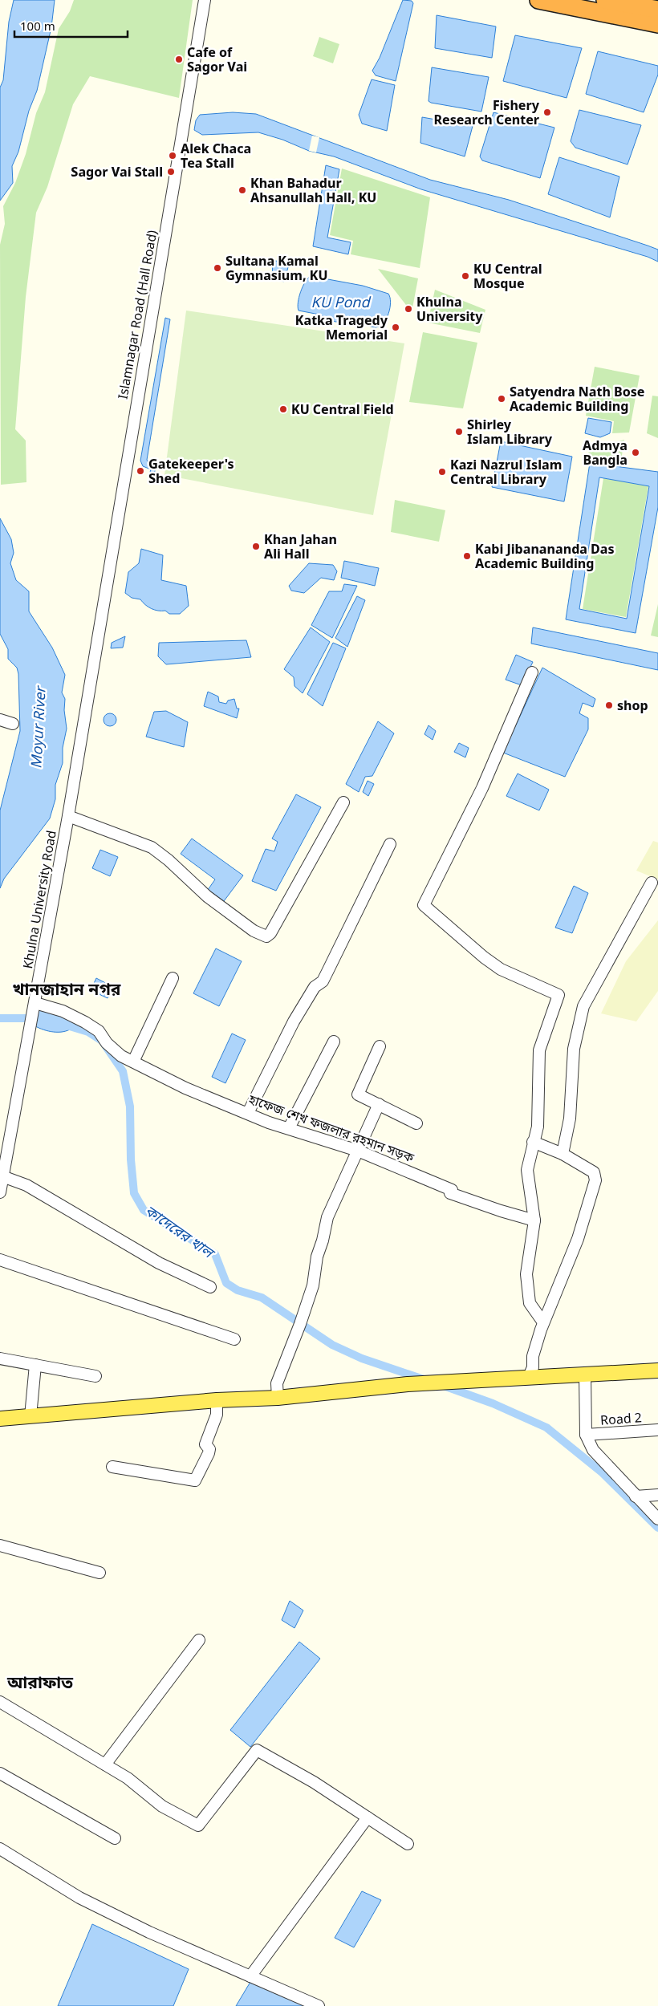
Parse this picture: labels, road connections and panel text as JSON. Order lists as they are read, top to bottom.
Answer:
{
  "streets": {
    "street": [
      "Islamnagar Road (Hall Road)",
      "Khulna University Road",
      "হাফেজ শেখ ফজলার রহমান সড়ক",
      "Road 2"
    ]
  },
  "crossings": [
    ["Islamnagar Road (Hall Road)", "Khulna University Road"],
    ["Khulna University Road", "হাফেজ শেখ ফজলার রহমান সড়ক"]
  ],
  "districts": ["খানজাহান নগর", "আরাফাত"],
  "water": ["KU Pond", "Moyur River", "কাদেরের খাল"],
  "places": [
    "Cafe of Sagor Vai",
    "Fishery Research Center",
    "Alek Chaca Tea Stall",
    "Sagor Vai Stall",
    "Khan Bahadur Ahsanullah Hall, KU",
    "Sultana Kamal Gymnasium, KU",
    "KU Central Mosque",
    "Khulna University",
    "Katka Tragedy Memorial",
    "Satyendra Nath Bose Academic Building",
    "KU Central Field",
    "Shirley Islam Library",
    "Admya Bangla",
    "Gatekeeper's Shed",
    "Kazi Nazrul Islam Central Library",
    "Khan Jahan Ali Hall",
    "Kabi Jibanananda Das Academic Building",
    "shop"
  ],
  "scale_bar": "100 m"
}
